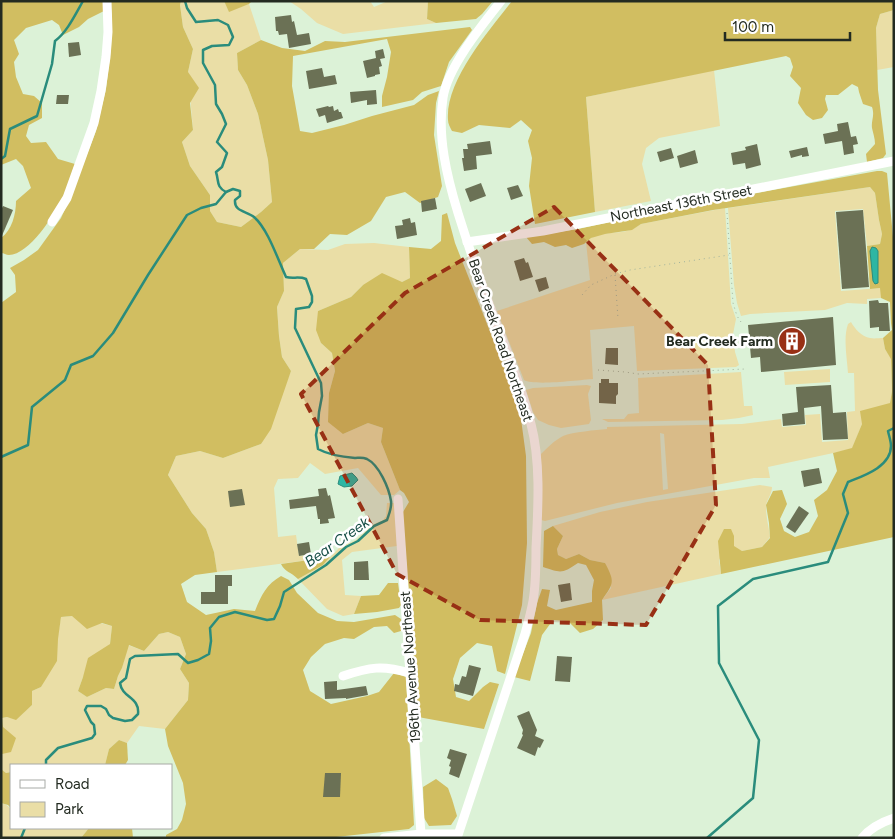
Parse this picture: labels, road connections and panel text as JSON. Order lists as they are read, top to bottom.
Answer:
{
  "streets": {
    "street": ["Northeast 136th Street", "Bear Creek Road Northeast", "196th Avenue Northeast"]
  },
  "crossings": [
    ["Northeast 136th Street", "Bear Creek Road Northeast"]
  ],
  "water": ["Bear Creek"],
  "places": {
    "building": ["Bear Creek Farm"]
  },
  "legend": ["Road", "Park"],
  "scale_bar": "100 m"
}
